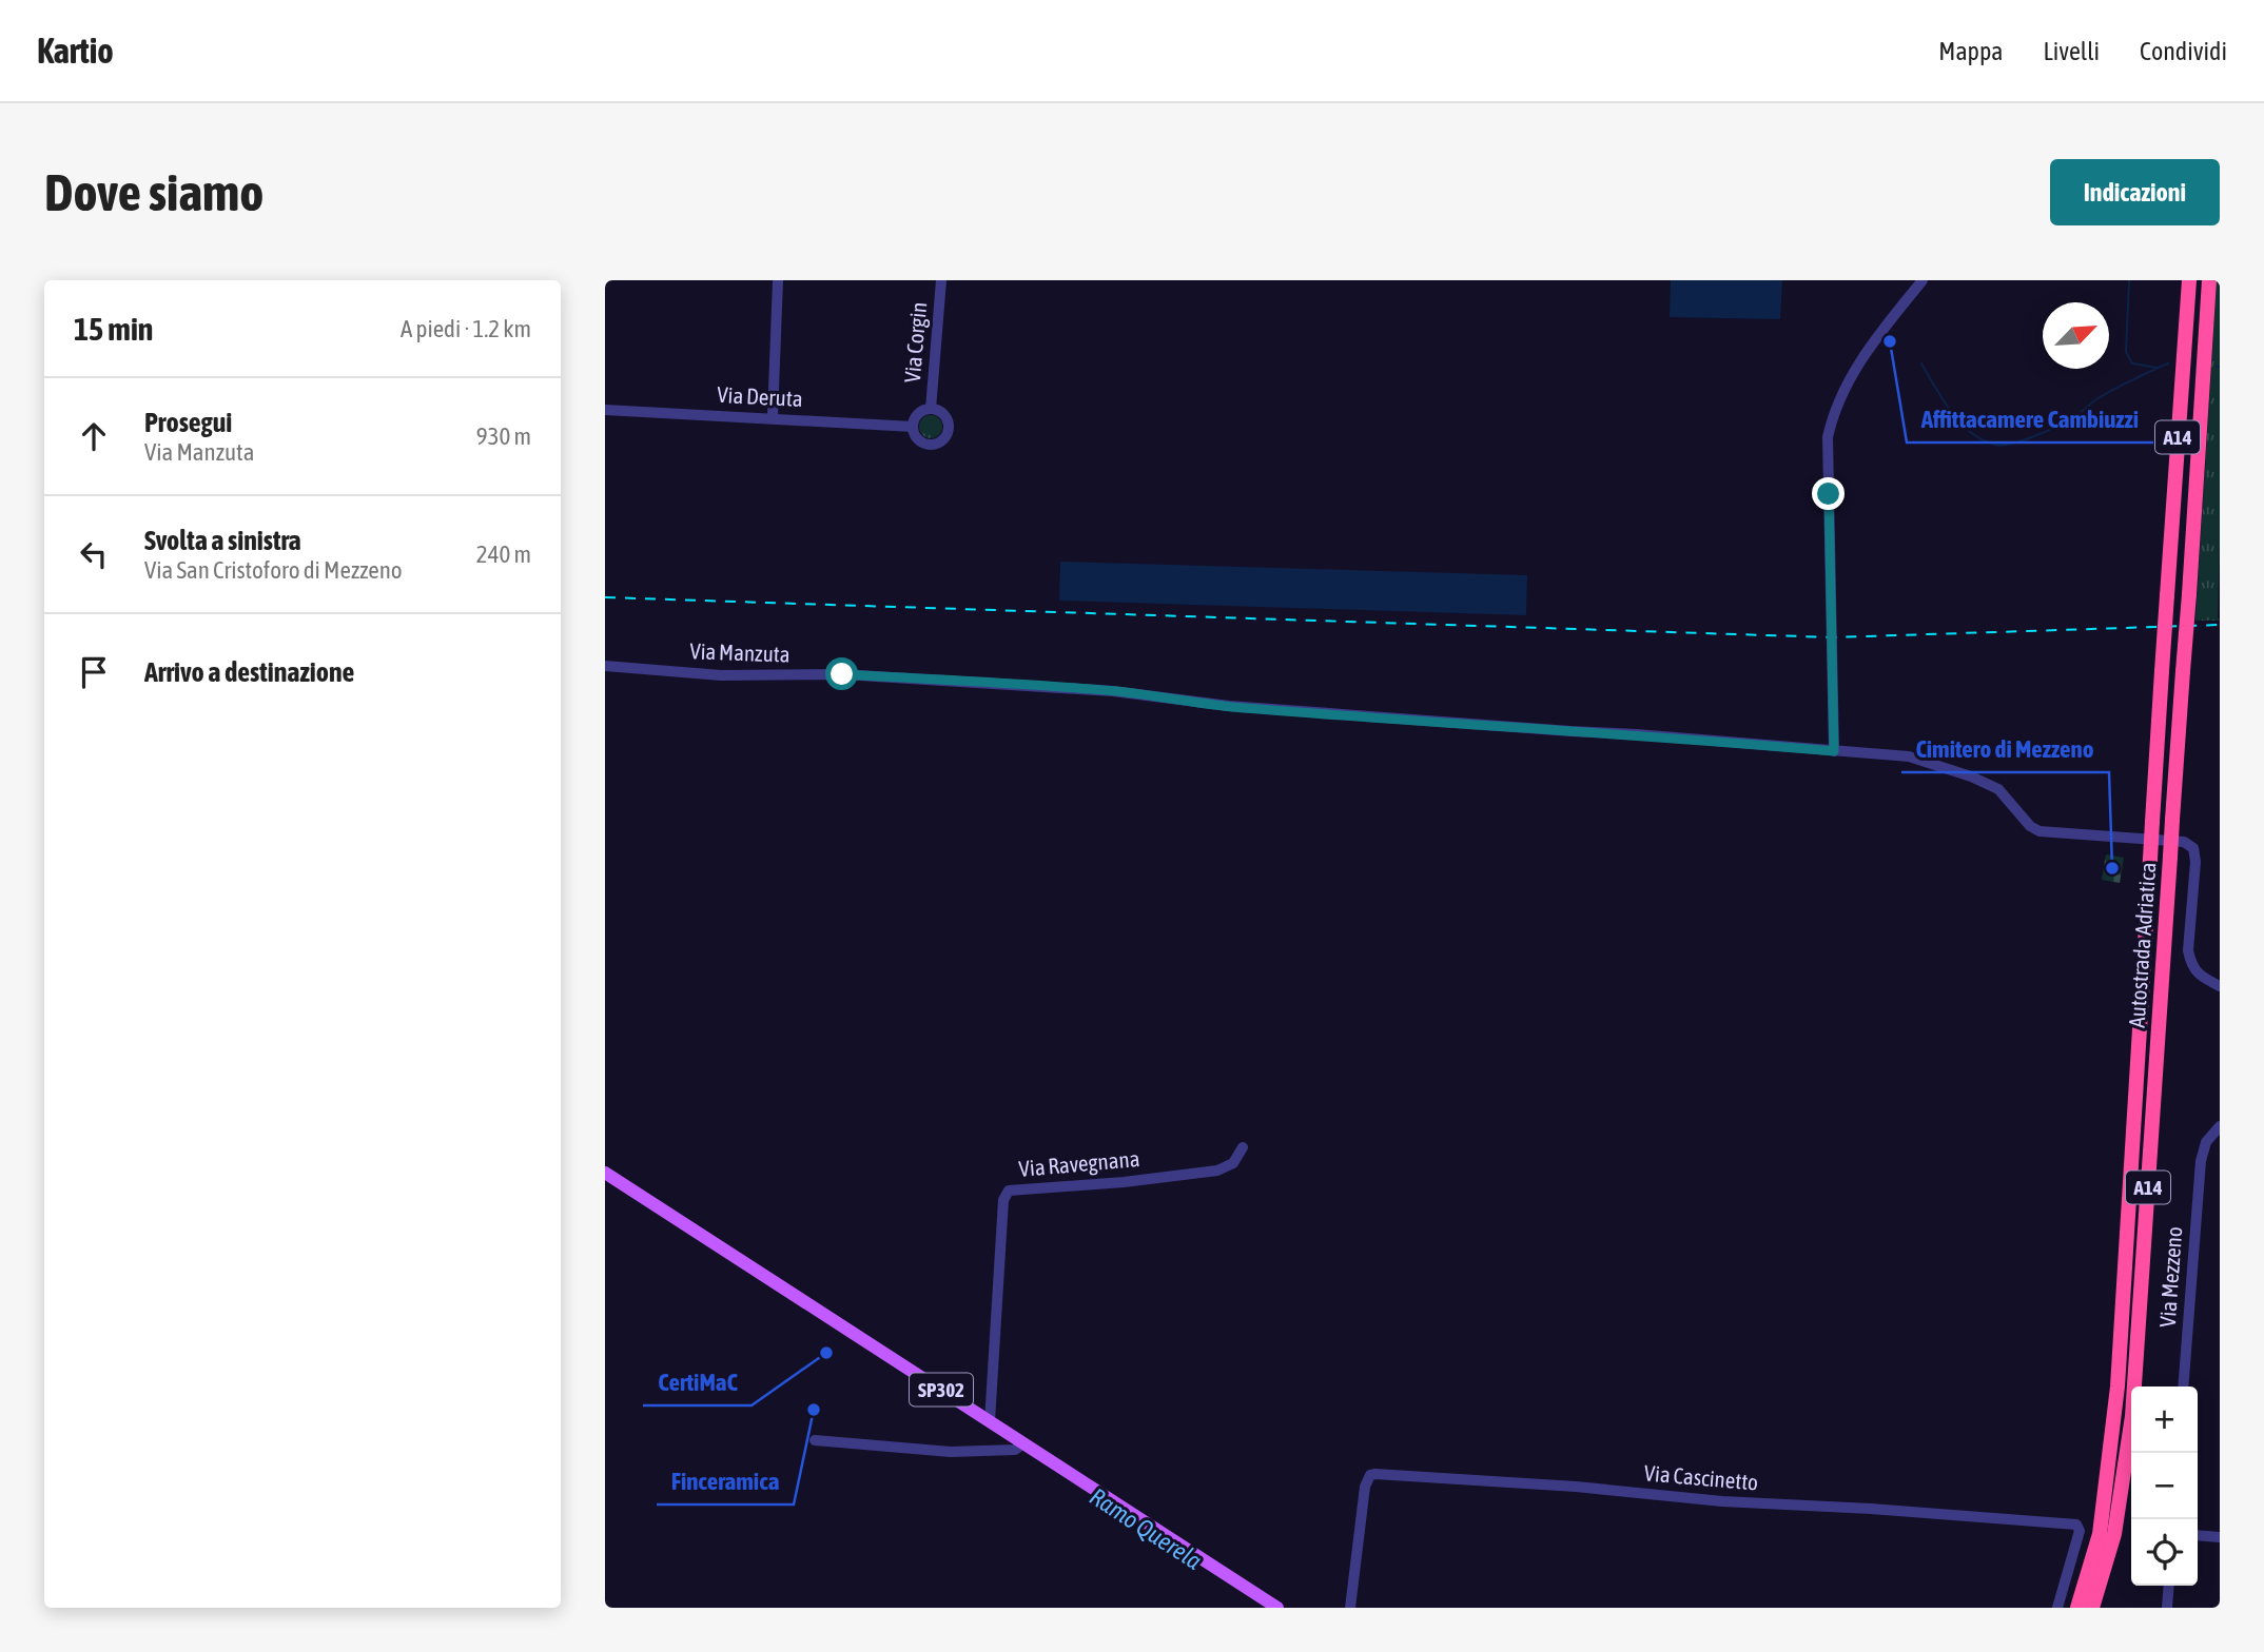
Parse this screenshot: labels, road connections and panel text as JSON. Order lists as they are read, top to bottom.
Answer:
{
  "streets": {
    "highway": ["A14", "Autostrada Adriatica"],
    "main road": ["SP302"],
    "street": [
      "Via Corgin",
      "Via Deruta",
      "Via Manzuta",
      "Via Ravegnana",
      "Via Mezzeno",
      "Via Cascinetto"
    ]
  },
  "crossings": [
    ["Via Corgin", "Via Deruta"],
    ["Via Ravegnana", "SP302"]
  ],
  "water": ["Ramo Querela"],
  "places": [
    "Affittacamere Cambiuzzi",
    "Cimitero di Mezzeno",
    "CertiMaC",
    "Finceramica"
  ],
  "north": "top right",
  "page": {
    "header": "Kartio",
    "nav": ["Mappa", "Livelli", "Condividi"],
    "buttons": "Indicazioni",
    "title": "Dove siamo",
    "heading": ["15 min", "A piedi · 1.2 km"],
    "list": [
      ["Prosegui", "Via Manzuta", "930 m"],
      ["Svolta a sinistra", "Via San Cristoforo di Mezzeno", "240 m"],
      "Arrivo a destinazione"
    ],
    "map_buttons": ["+", "−"]
  }
}
